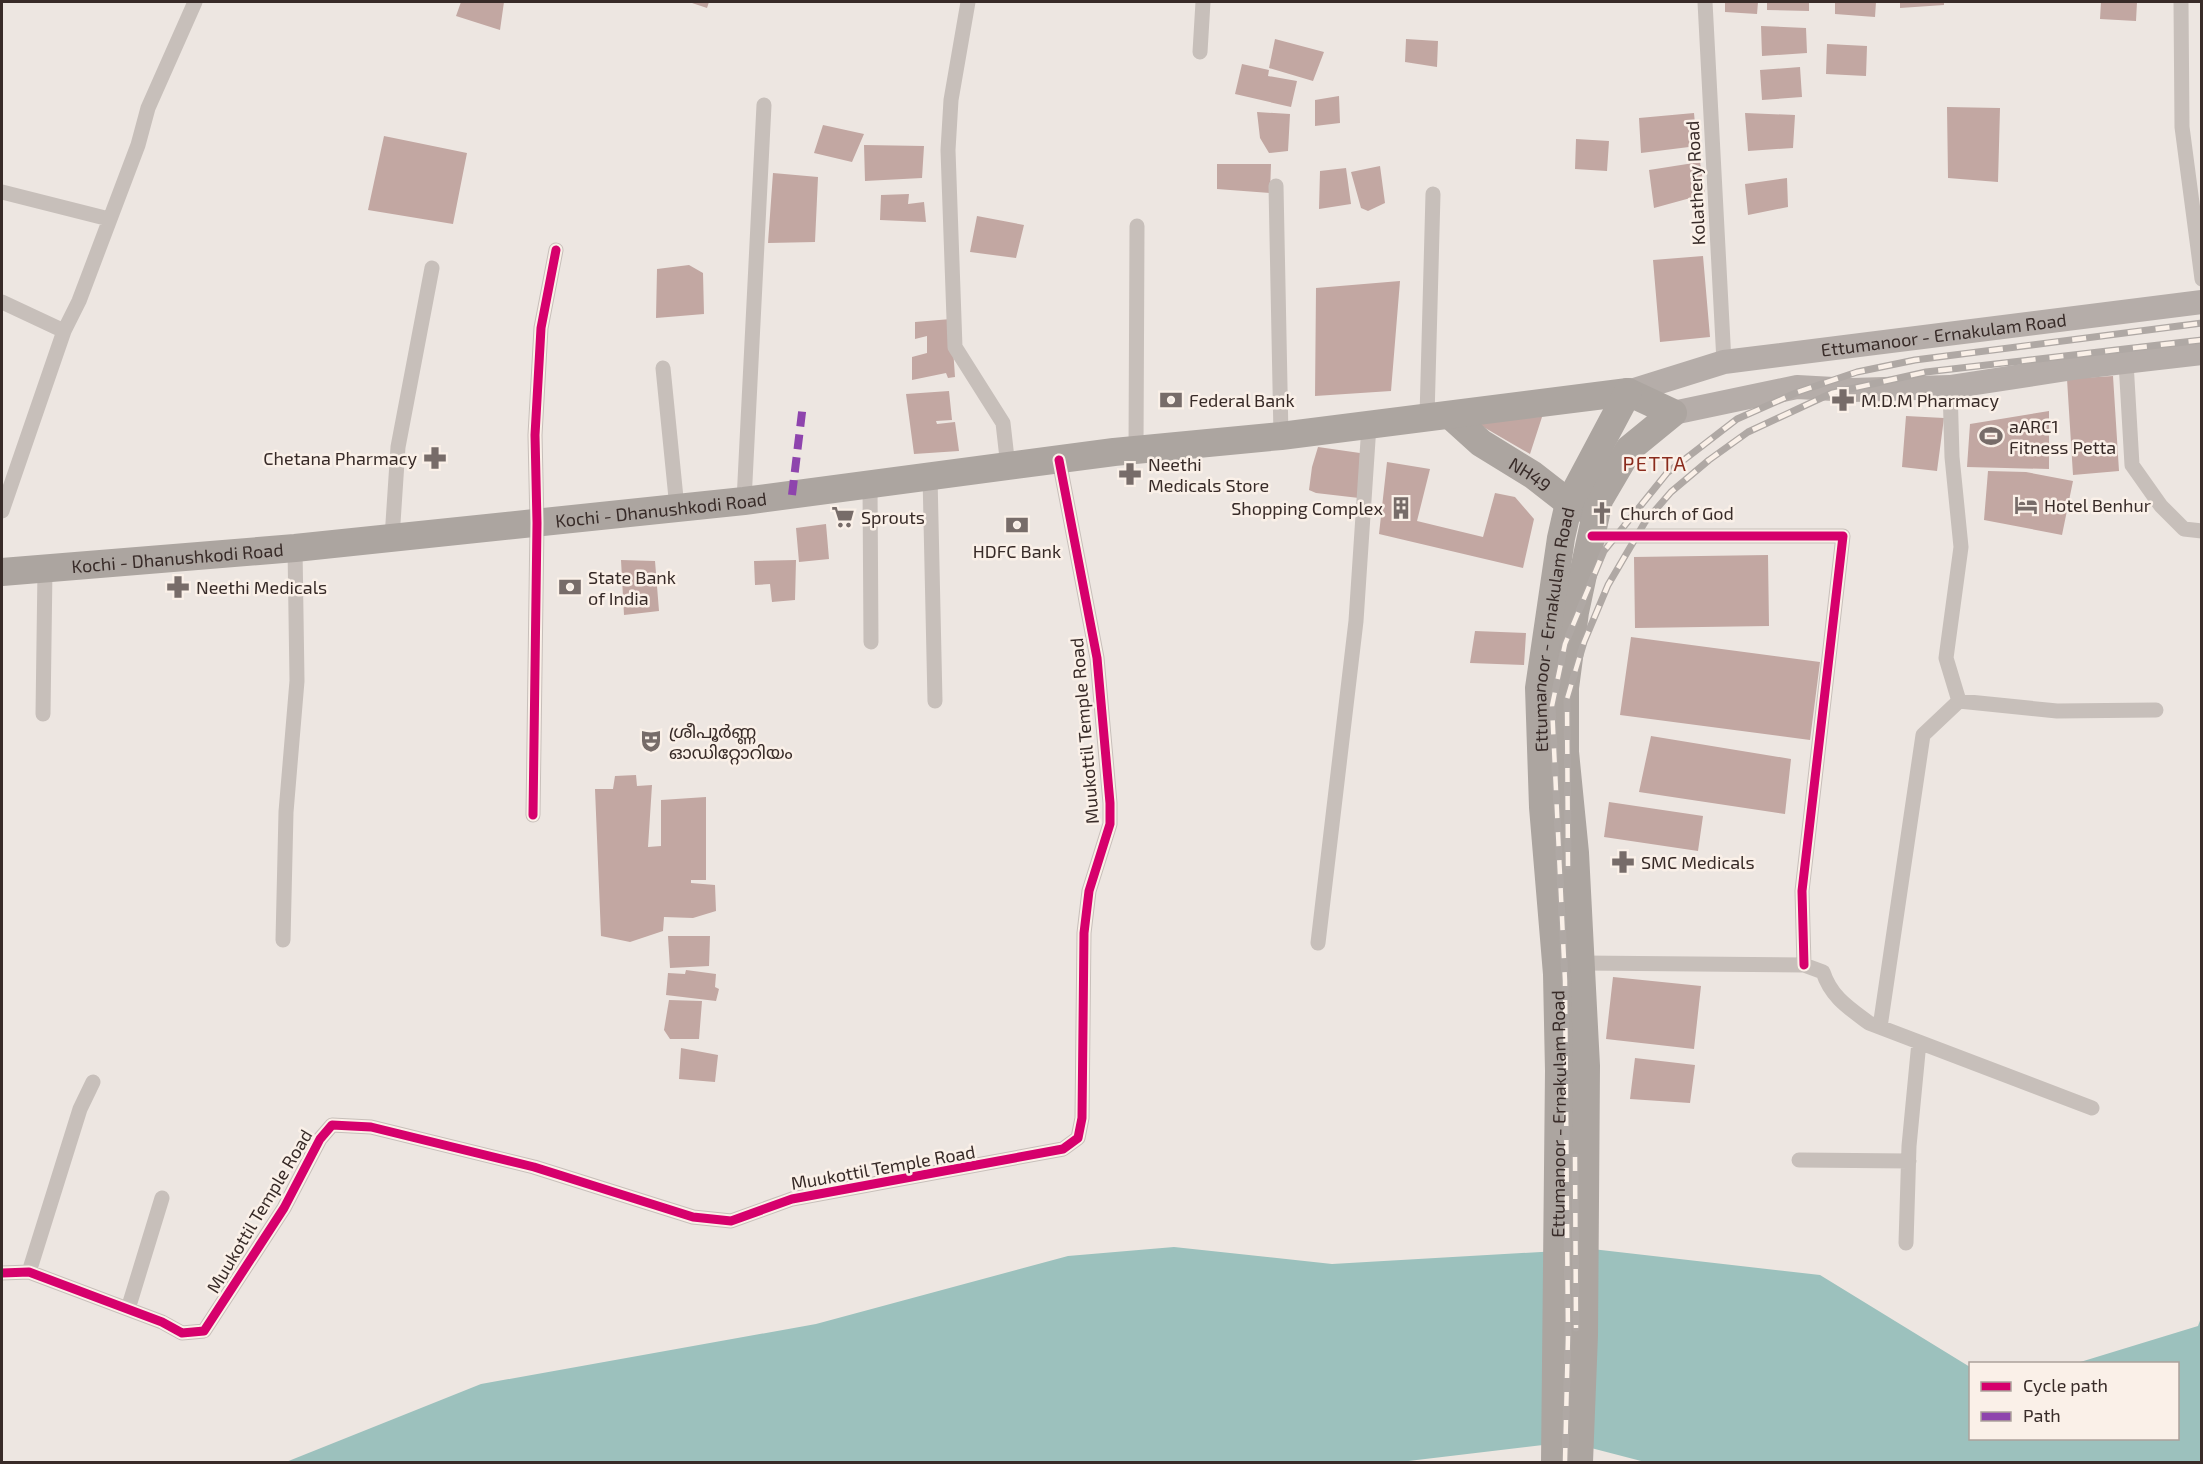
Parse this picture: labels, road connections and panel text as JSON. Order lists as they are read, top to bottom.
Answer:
{
  "streets": {
    "highway": ["Ettumanoor - Ernakulam Road", "NH49", "Kochi - Dhanushkodi Road"],
    "street": ["Kolathery Road", "Muukottil Temple Road"]
  },
  "crossings": [
    ["Kolathery Road", "Ettumanoor - Ernakulam Road"],
    ["Ettumanoor - Ernakulam Road", "NH49"],
    ["Ettumanoor - Ernakulam Road", "Kochi - Dhanushkodi Road"],
    ["NH49", "Kochi - Dhanushkodi Road"],
    ["Kochi - Dhanushkodi Road", "Muukottil Temple Road"]
  ],
  "districts": ["PETTA"],
  "places": {
    "bank": ["Federal Bank", "HDFC Bank", "State Bank of India"],
    "pharmacy": [
      "M.D.M Pharmacy",
      "Chetana Pharmacy",
      "Neethi Medicals Store",
      "Neethi Medicals",
      "SMC Medicals"
    ],
    "sports": ["aARC1 Fitness Petta"],
    "hotel": ["Hotel Benhur"],
    "building": ["Shopping Complex"],
    "church": ["Church of God"],
    "supermarket": ["Sprouts"],
    "theatre": ["ശ്രീപൂർണ്ണ ഓഡിറ്റോറിയം"]
  },
  "legend": ["Cycle path", "Path"]
}
